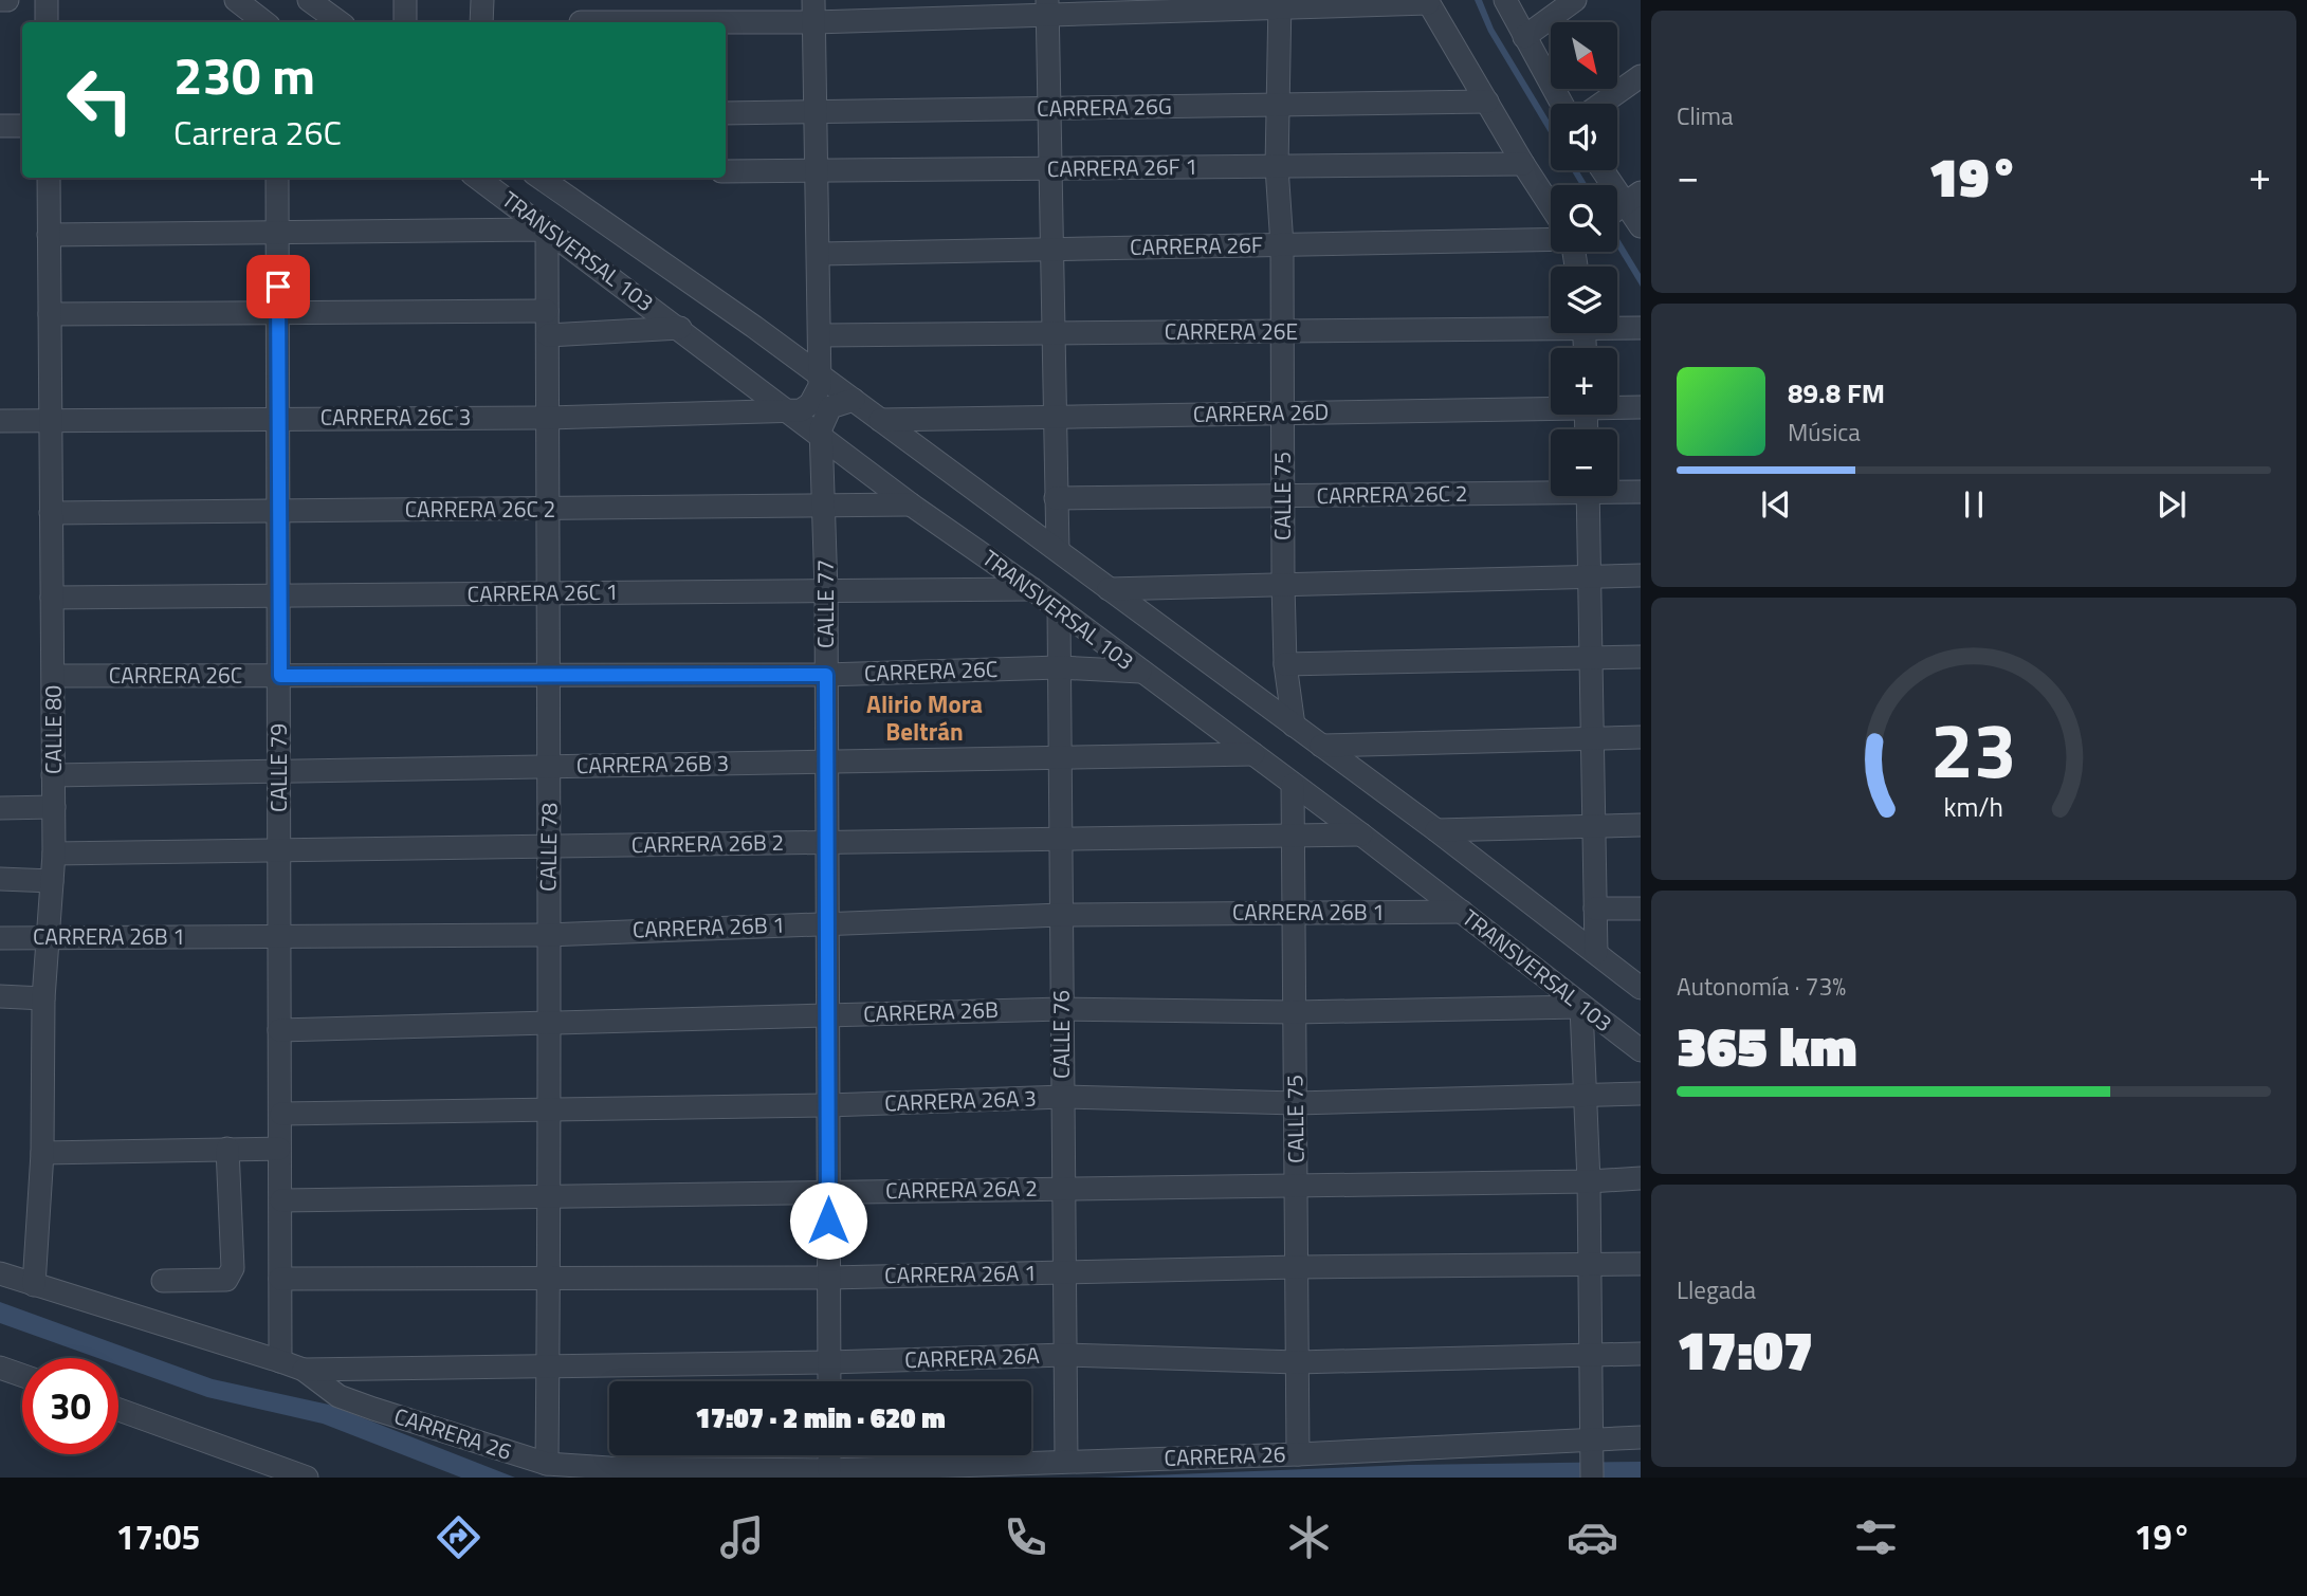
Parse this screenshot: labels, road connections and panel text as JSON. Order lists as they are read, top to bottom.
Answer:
{
  "streets": {
    "street": [
      "CARRERA 26G",
      "CARRERA 26F 1",
      "CARRERA 26F",
      "TRANSVERSAL 103",
      "CARRERA 26E",
      "CARRERA 26D",
      "CARRERA 26C 3",
      "CARRERA 26C 2",
      "CALLE 75",
      "CARRERA 26C 1",
      "CALLE 77",
      "CARRERA 26C",
      "CALLE 80",
      "CARRERA 26B 3",
      "CALLE 79",
      "CARRERA 26B 2",
      "CALLE 78",
      "CARRERA 26B 1",
      "CARRERA 26B",
      "CALLE 76",
      "CARRERA 26A 3",
      "CARRERA 26A 2",
      "CARRERA 26A 1",
      "CARRERA 26A",
      "CARRERA 26"
    ]
  },
  "crossings": [
    ["CARRERA 26G", "CALLE 75"],
    ["CARRERA 26F 1", "CALLE 75"],
    ["CARRERA 26F", "CALLE 75"],
    ["TRANSVERSAL 103", "CARRERA 26D"],
    ["TRANSVERSAL 103", "CARRERA 26C 3"],
    ["TRANSVERSAL 103", "CARRERA 26C 2"],
    ["TRANSVERSAL 103", "CALLE 75"],
    ["TRANSVERSAL 103", "CARRERA 26C 1"],
    ["TRANSVERSAL 103", "CALLE 77"],
    ["TRANSVERSAL 103", "CARRERA 26C"],
    ["TRANSVERSAL 103", "CARRERA 26B 3"],
    ["TRANSVERSAL 103", "CARRERA 26B 2"],
    ["TRANSVERSAL 103", "CALLE 78"],
    ["TRANSVERSAL 103", "CARRERA 26B 1"],
    ["TRANSVERSAL 103", "CARRERA 26B"],
    ["TRANSVERSAL 103", "CALLE 76"],
    ["CARRERA 26E", "CALLE 75"],
    ["CARRERA 26D", "CALLE 75"],
    ["CARRERA 26C 3", "CALLE 80"],
    ["CARRERA 26C 3", "CALLE 79"],
    ["CARRERA 26C 3", "CALLE 78"],
    ["CARRERA 26C 2", "CALLE 75"],
    ["CARRERA 26C 2", "CALLE 77"],
    ["CARRERA 26C 2", "CALLE 80"],
    ["CARRERA 26C 2", "CALLE 79"],
    ["CARRERA 26C 2", "CALLE 78"],
    ["CALLE 75", "CARRERA 26B 2"],
    ["CALLE 75", "CARRERA 26B 1"],
    ["CALLE 75", "CARRERA 26B"],
    ["CALLE 75", "CARRERA 26A 3"],
    ["CALLE 75", "CARRERA 26A 2"],
    ["CALLE 75", "CARRERA 26A 1"],
    ["CALLE 75", "CARRERA 26A"],
    ["CALLE 75", "CARRERA 26"],
    ["CARRERA 26C 1", "CALLE 77"],
    ["CARRERA 26C 1", "CALLE 80"],
    ["CARRERA 26C 1", "CALLE 79"],
    ["CARRERA 26C 1", "CALLE 78"],
    ["CALLE 77", "CARRERA 26C"],
    ["CALLE 77", "CARRERA 26B 3"],
    ["CALLE 77", "CARRERA 26B 2"],
    ["CALLE 77", "CARRERA 26B 1"],
    ["CALLE 77", "CARRERA 26B"],
    ["CALLE 77", "CARRERA 26A 3"],
    ["CALLE 77", "CARRERA 26A 2"],
    ["CALLE 77", "CARRERA 26A 1"],
    ["CALLE 77", "CARRERA 26A"],
    ["CARRERA 26C", "CALLE 80"],
    ["CARRERA 26C", "CALLE 79"],
    ["CARRERA 26C", "CALLE 78"],
    ["CARRERA 26C", "CALLE 76"],
    ["CALLE 80", "CARRERA 26B 3"],
    ["CALLE 80", "CARRERA 26B 2"],
    ["CALLE 80", "CARRERA 26B 1"],
    ["CALLE 80", "CARRERA 26"],
    ["CARRERA 26B 3", "CALLE 79"],
    ["CARRERA 26B 3", "CALLE 78"],
    ["CARRERA 26B 3", "CALLE 76"],
    ["CALLE 79", "CARRERA 26B 2"],
    ["CALLE 79", "CARRERA 26B 1"],
    ["CALLE 79", "CARRERA 26B"],
    ["CALLE 79", "CARRERA 26A 3"],
    ["CALLE 79", "CARRERA 26A 2"],
    ["CALLE 79", "CARRERA 26A 1"],
    ["CALLE 79", "CARRERA 26"],
    ["CARRERA 26B 2", "CALLE 78"],
    ["CARRERA 26B 2", "CALLE 76"],
    ["CALLE 78", "CARRERA 26B 1"],
    ["CALLE 78", "CARRERA 26B"],
    ["CALLE 78", "CARRERA 26A 3"],
    ["CALLE 78", "CARRERA 26A 2"],
    ["CALLE 78", "CARRERA 26A 1"],
    ["CALLE 78", "CARRERA 26A"],
    ["CALLE 78", "CARRERA 26"],
    ["CARRERA 26B 1", "CALLE 76"],
    ["CARRERA 26B", "CALLE 76"],
    ["CALLE 76", "CARRERA 26A 3"],
    ["CALLE 76", "CARRERA 26A 2"],
    ["CALLE 76", "CARRERA 26A 1"],
    ["CALLE 76", "CARRERA 26A"],
    ["CALLE 76", "CARRERA 26"],
    ["CARRERA 26A", "CARRERA 26"]
  ],
  "districts": ["Alirio Mora Beltrán"],
  "north": "bottom right",
  "page": {
    "tile": [
      "Clima",
      ["Autonomía · 73%", "365 km"],
      ["Llegada", "17:07"]
    ],
    "map_buttons": ["+", "−"],
    "turn": ["230 m", "Carrera 26C"],
    "heat": ["−", "19°", "+"],
    "song": ["89.8 FM", "Música"],
    "limit": "30",
    "trip": "17:07 · 2 min · 620 m",
    "tabs": ["17:05", "19°"],
    "gauge": ["23", "km/h"]
  }
}
